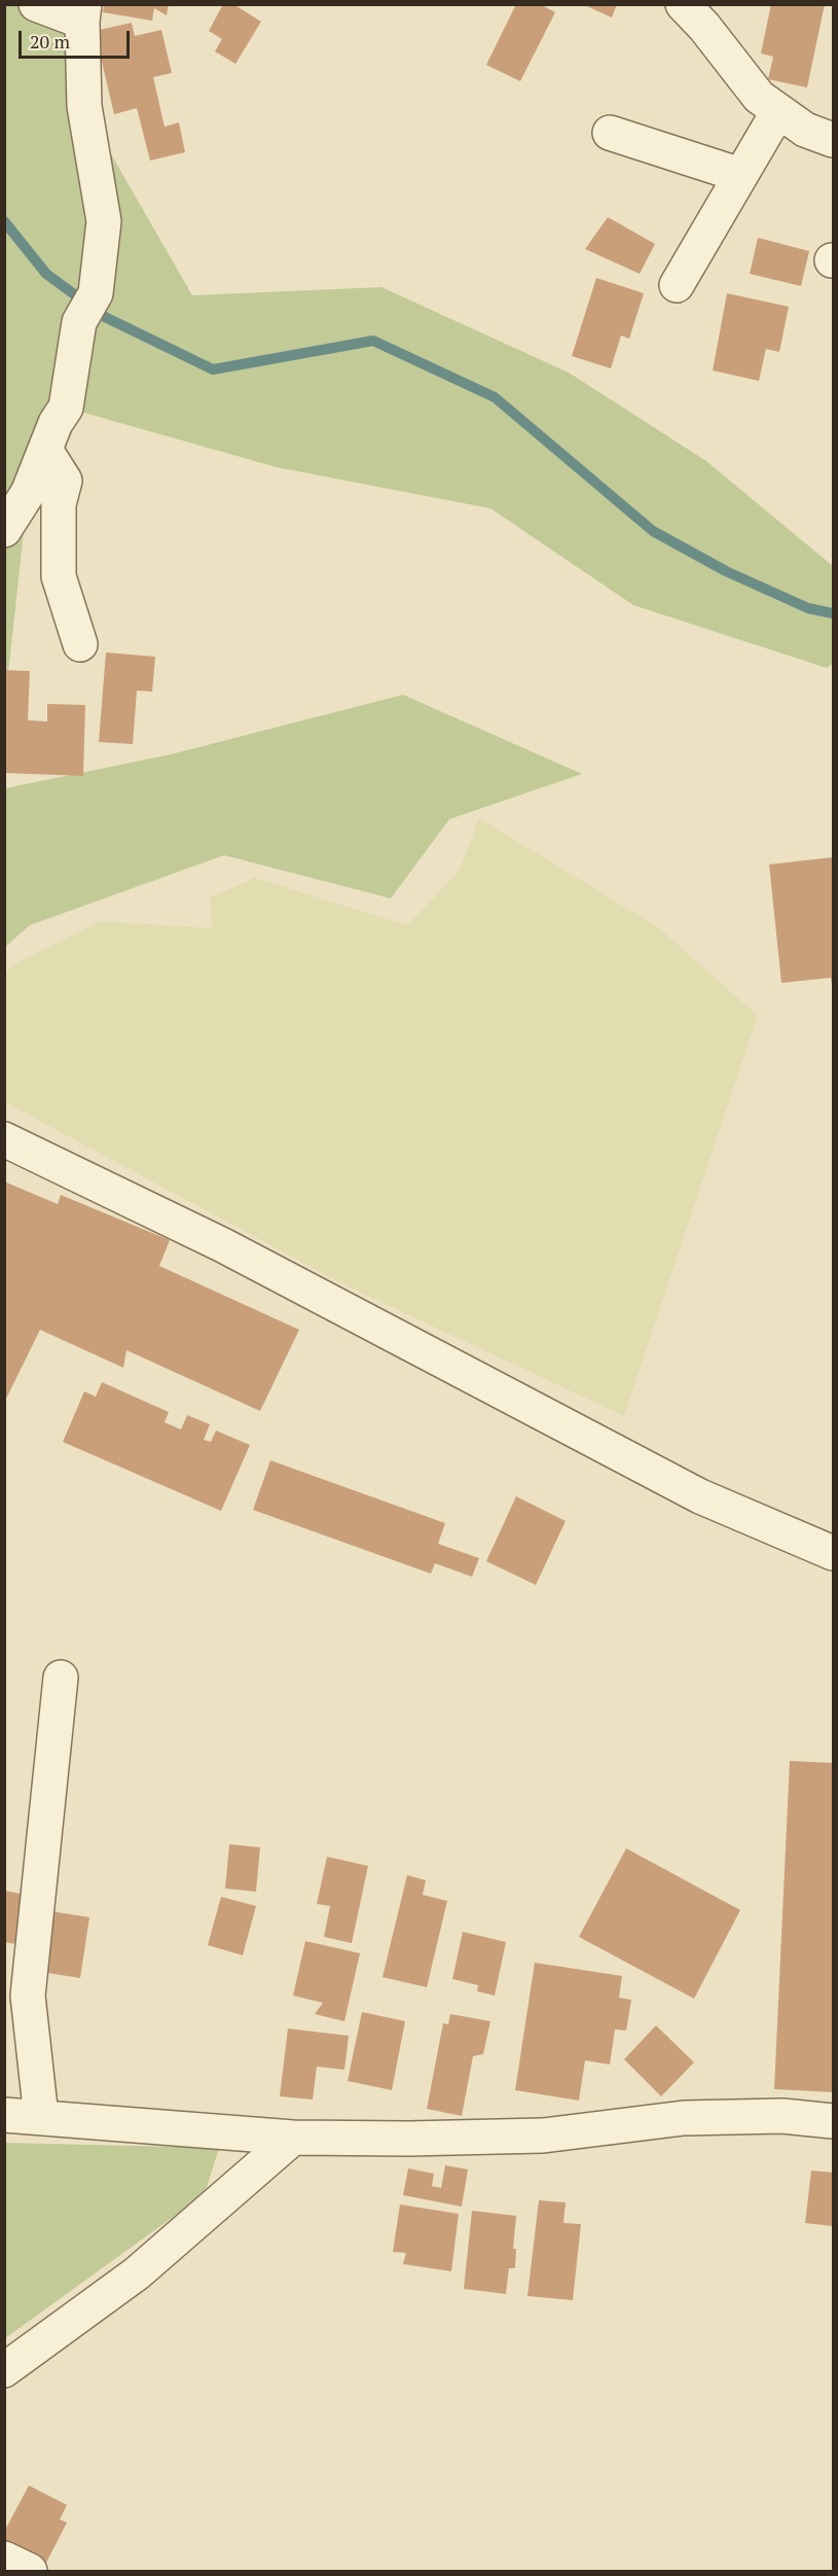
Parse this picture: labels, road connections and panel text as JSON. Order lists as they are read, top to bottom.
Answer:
{
  "scale_bar": "20 m"
}
